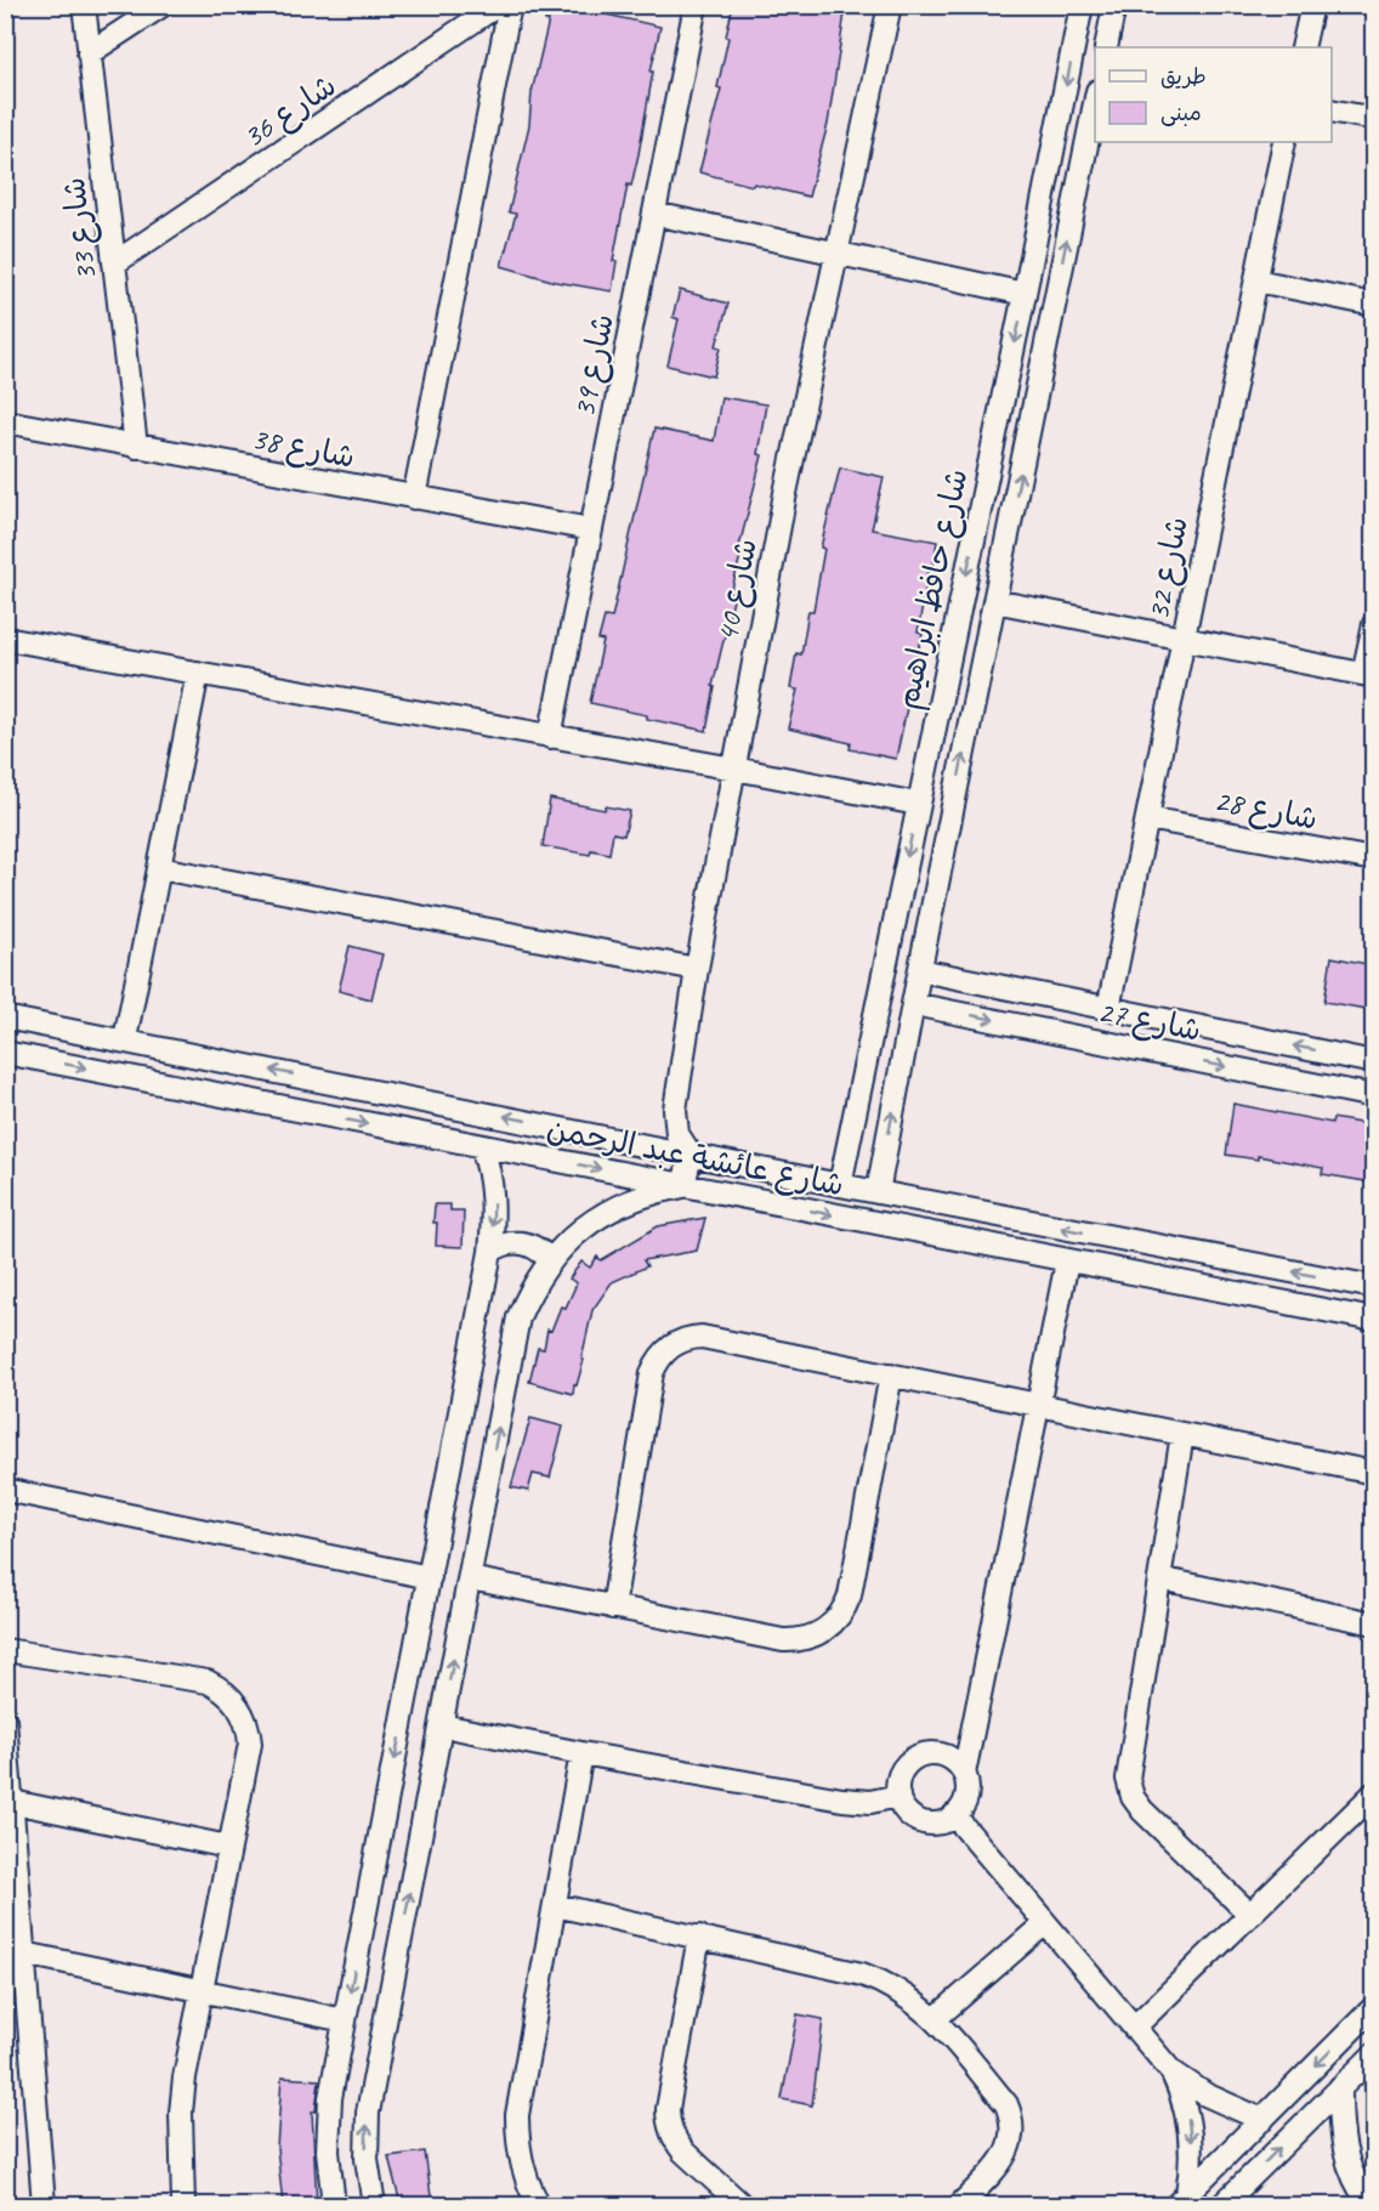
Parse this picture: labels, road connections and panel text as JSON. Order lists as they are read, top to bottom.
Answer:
{
  "streets": {
    "street": [
      "شارع 36",
      "شارع 33",
      "شارع 39",
      "شارع 38",
      "شارع 32",
      "شارع حافظ ابراهيم",
      "شارع 40",
      "شارع 28",
      "شارع 27",
      "شارع عائشة عبد الرحمن"
    ]
  },
  "crossings": [
    ["شارع 36", "شارع 33"],
    ["شارع 33", "شارع 38"],
    ["شارع 39", "شارع 38"],
    ["شارع 32", "شارع 28"],
    ["شارع 32", "شارع 27"],
    ["شارع حافظ ابراهيم", "شارع 27"],
    ["شارع حافظ ابراهيم", "شارع عائشة عبد الرحمن"],
    ["شارع 40", "شارع عائشة عبد الرحمن"]
  ],
  "legend": ["طريق", "مبنى"]
}
